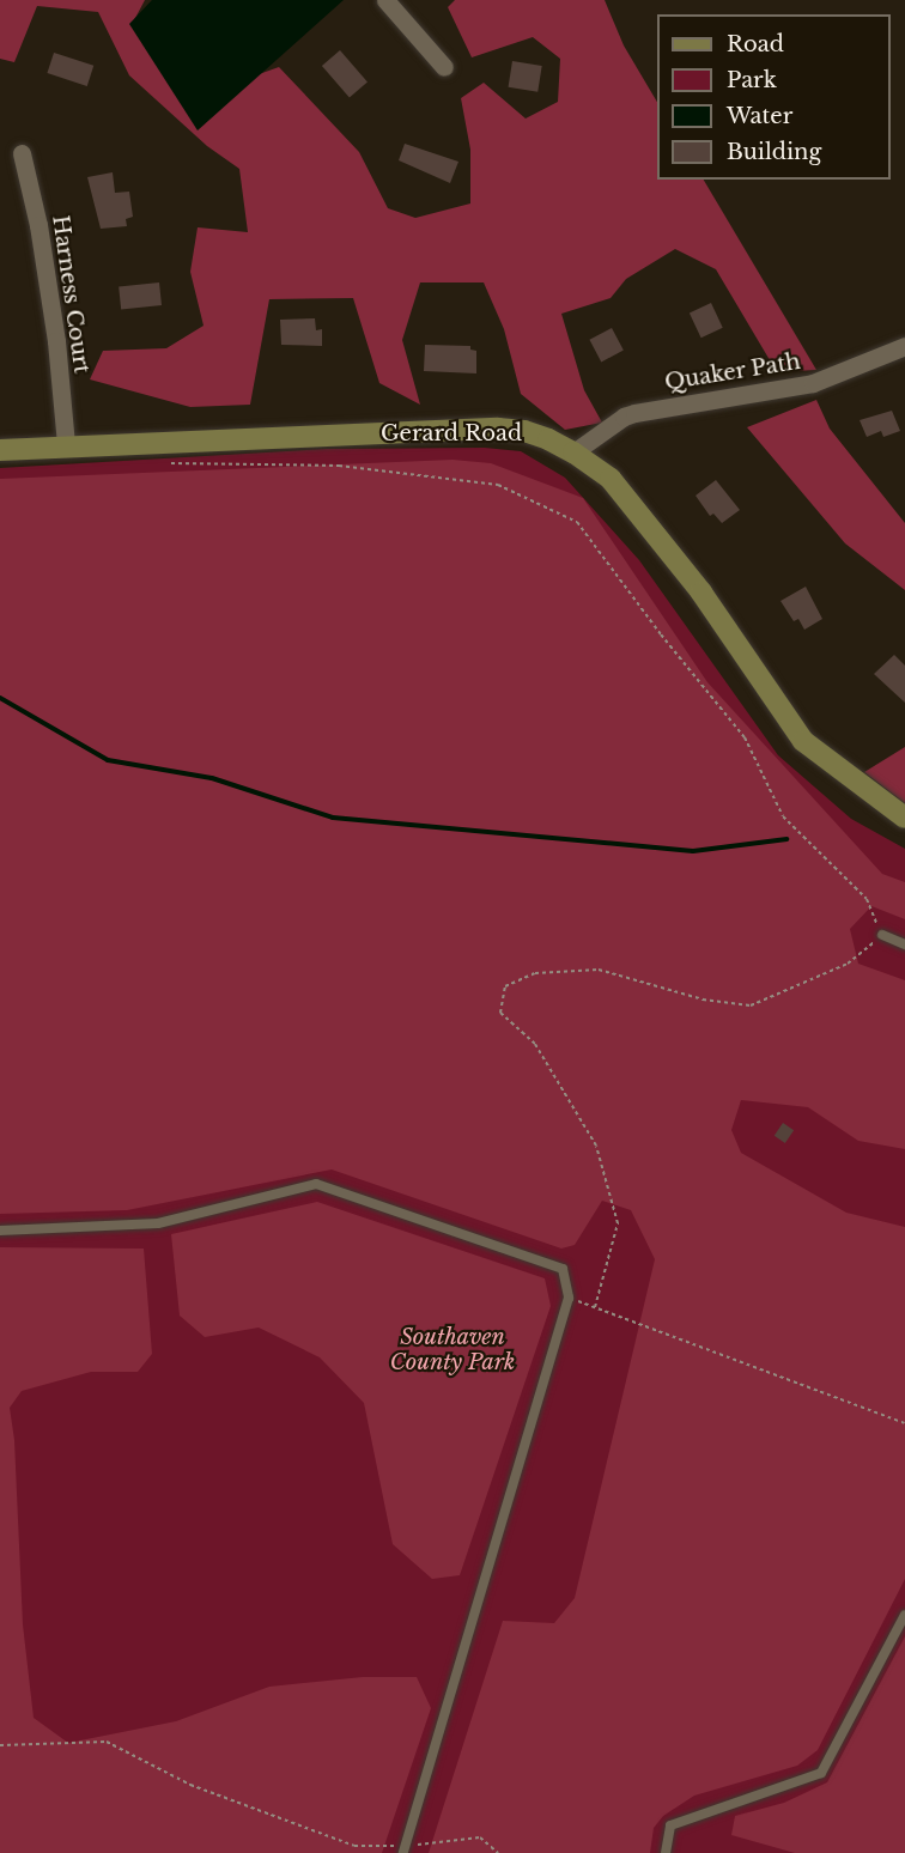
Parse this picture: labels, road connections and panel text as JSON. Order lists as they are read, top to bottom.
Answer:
{
  "streets": {
    "street": ["Harness Court", "Quaker Path", "Gerard Road"]
  },
  "crossings": [
    ["Harness Court", "Gerard Road"],
    ["Quaker Path", "Gerard Road"]
  ],
  "parks": ["Southaven County Park"],
  "legend": [
    "Road",
    "Park",
    "Water",
    "Building"
  ]
}
